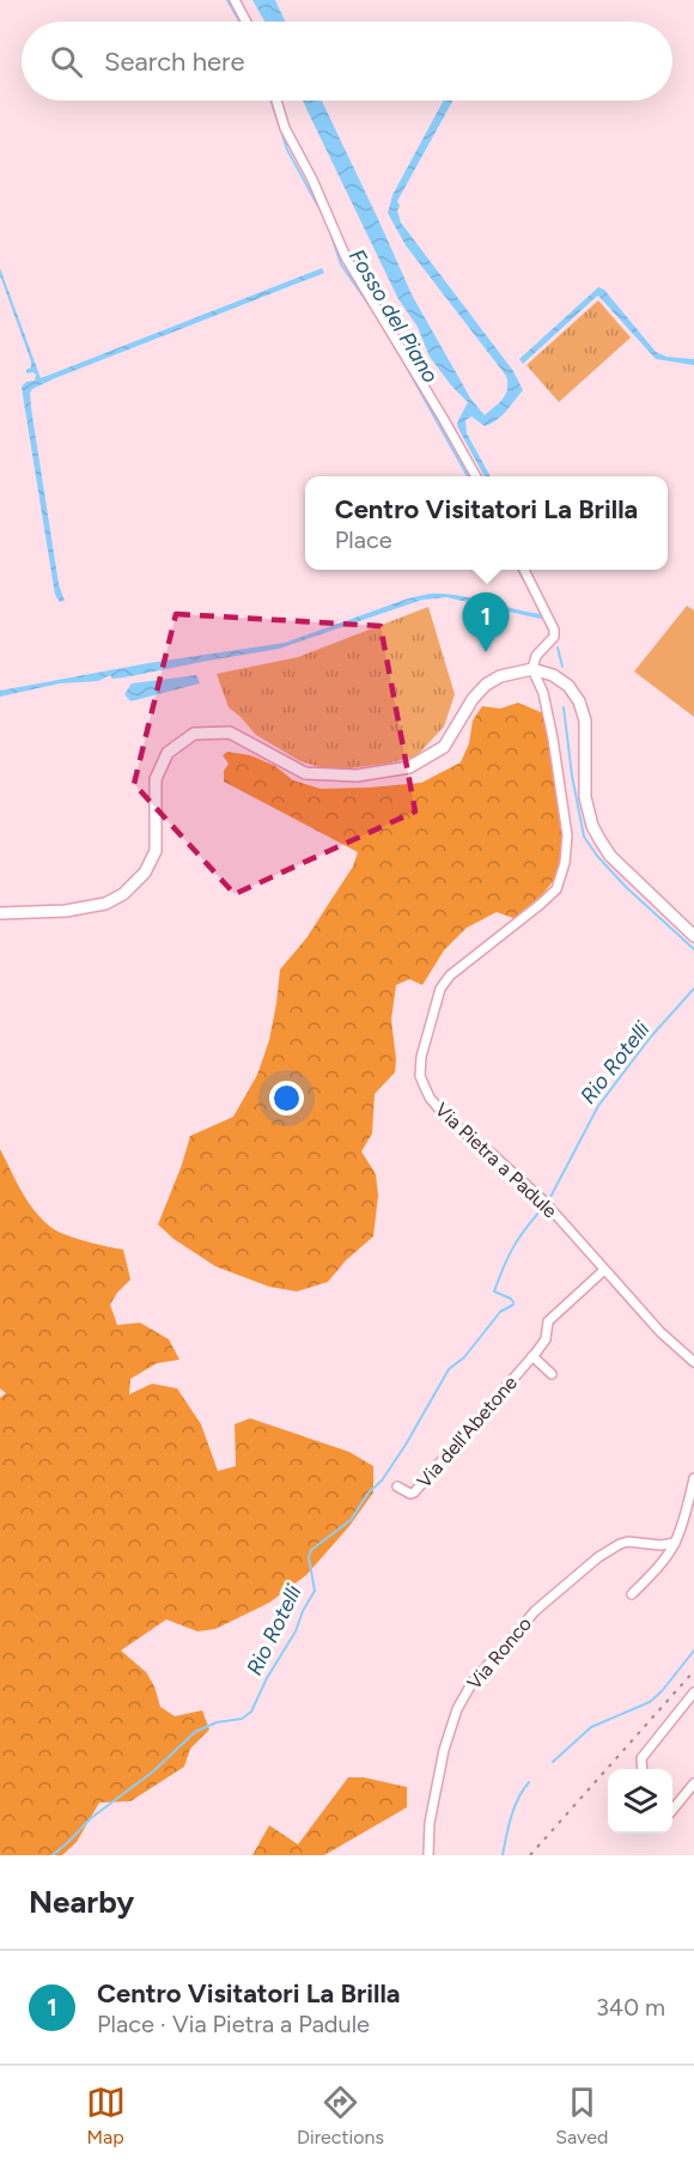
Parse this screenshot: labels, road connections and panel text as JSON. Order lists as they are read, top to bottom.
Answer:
{
  "streets": {
    "street": ["Via Pietra a Padule", "Via dell'Abetone", "Via Ronco"]
  },
  "crossings": [
    ["Via Pietra a Padule", "Via dell'Abetone"]
  ],
  "water": ["Fosso del Piano", "Rio Rotelli"],
  "page": {
    "search": "Search here",
    "popup": ["Centro Visitatori La Brilla", "Place"],
    "pins": "1",
    "heading": "Nearby",
    "list": [
      {
        "mark": "1",
        "name": "Centro Visitatori La Brilla",
        "note": "Place · Via Pietra a Padule",
        "value": "340 m"
      }
    ],
    "nav": ["Map", "Directions", "Saved"]
  }
}
